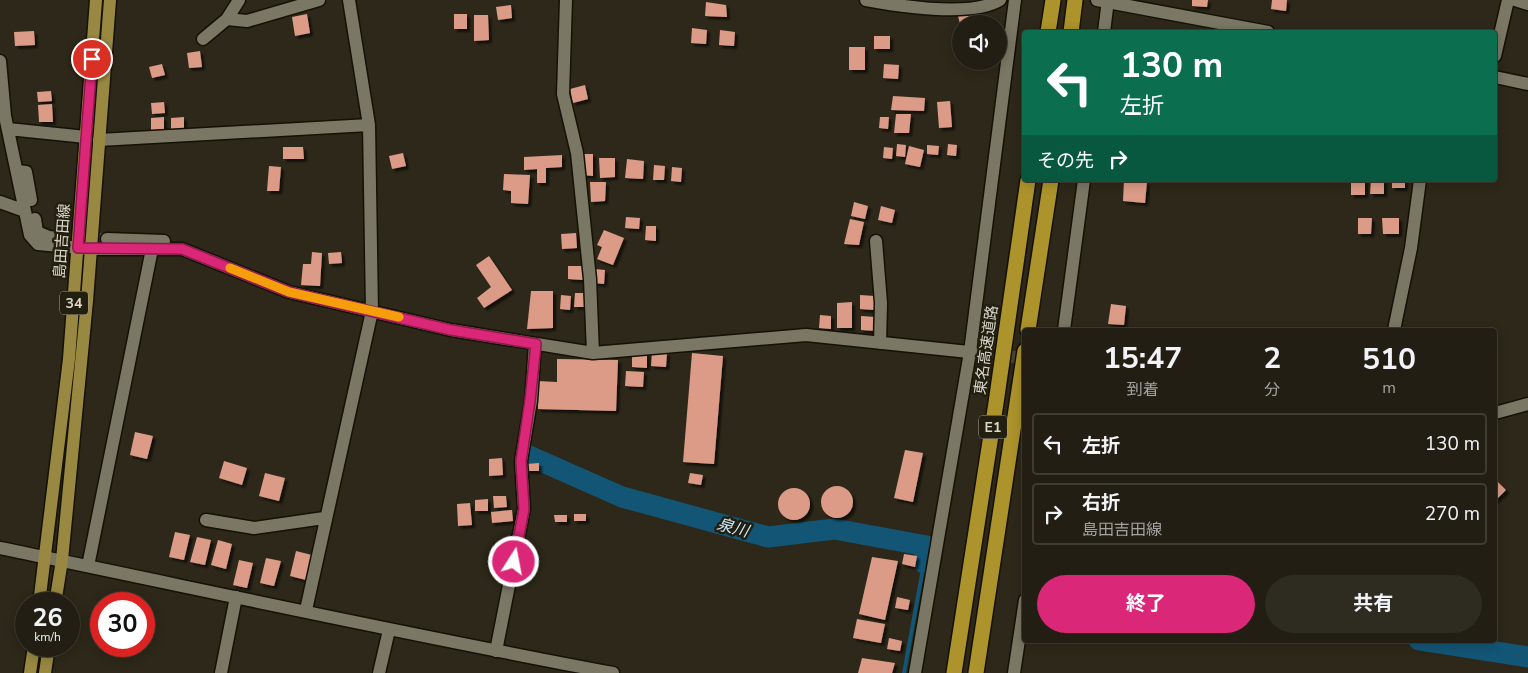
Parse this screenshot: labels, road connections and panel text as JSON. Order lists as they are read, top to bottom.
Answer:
{
  "streets": {
    "highway": ["東名高速道路", "E1"],
    "main road": ["島田吉田線", "34"]
  },
  "water": ["泉川"],
  "page": {
    "turn": ["130 m", "左折"],
    "then": "その先",
    "eta": [
      "15:47",
      "到着",
      "2",
      "分",
      "510",
      "m"
    ],
    "list": [
      {
        "name": "左折",
        "value": "130 m"
      },
      {
        "name": "右折",
        "note": "島田吉田線",
        "value": "270 m"
      }
    ],
    "buttons": ["終了", "共有"],
    "speed": "26 km/h",
    "limit": "30"
  }
}
